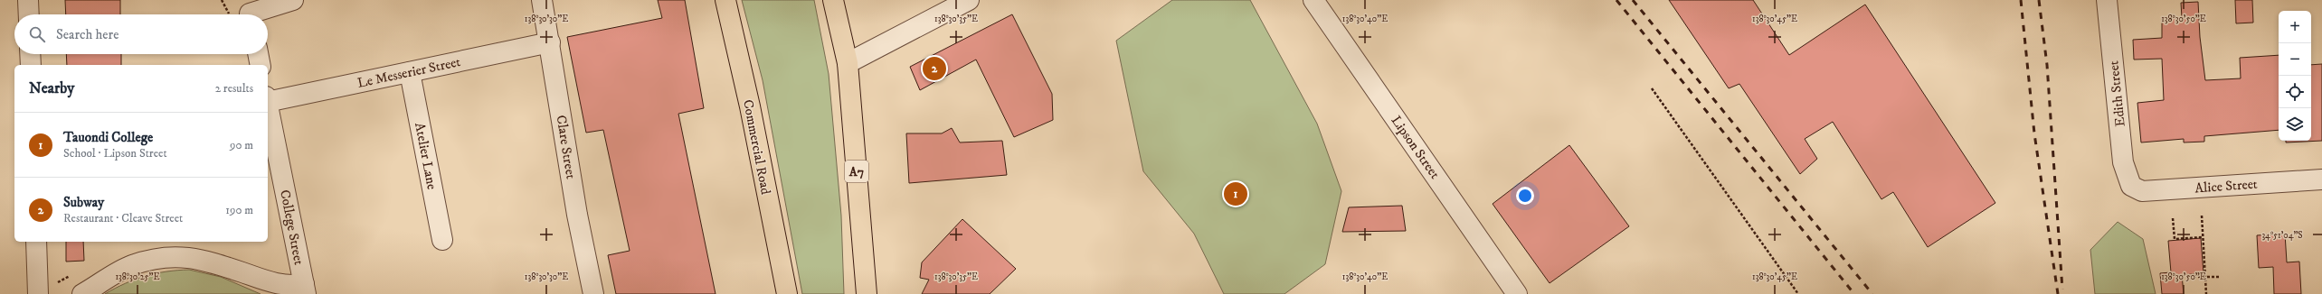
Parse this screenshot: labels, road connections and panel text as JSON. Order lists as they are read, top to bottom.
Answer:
{
  "streets": {
    "main road": ["Commercial Road", "A7"],
    "street": [
      "Le Messerier Street",
      "Edith Street",
      "Clare Street",
      "Lipson Street",
      "Atelier Lane",
      "Alice Street",
      "College Street"
    ]
  },
  "crossings": [
    ["Le Messerier Street", "Clare Street"],
    ["Le Messerier Street", "Atelier Lane"],
    ["Edith Street", "Alice Street"]
  ],
  "page": {
    "map_buttons": ["+", "−"],
    "search": "Search here",
    "pins": ["2", "1"],
    "heading": ["Nearby", "2 results"],
    "list": [
      {
        "mark": "1",
        "name": "Tauondi College",
        "note": "School · Lipson Street",
        "value": "90 m"
      },
      {
        "mark": "2",
        "name": "Subway",
        "note": "Restaurant · Cleave Street",
        "value": "190 m"
      }
    ]
  },
  "coordinates": [
    "138°30'30\"E",
    "138°30'35\"E",
    "138°30'40\"E",
    "138°30'45\"E",
    "138°30'50\"E",
    "34°51'04\"S",
    "138°30'25\"E"
  ]
}
